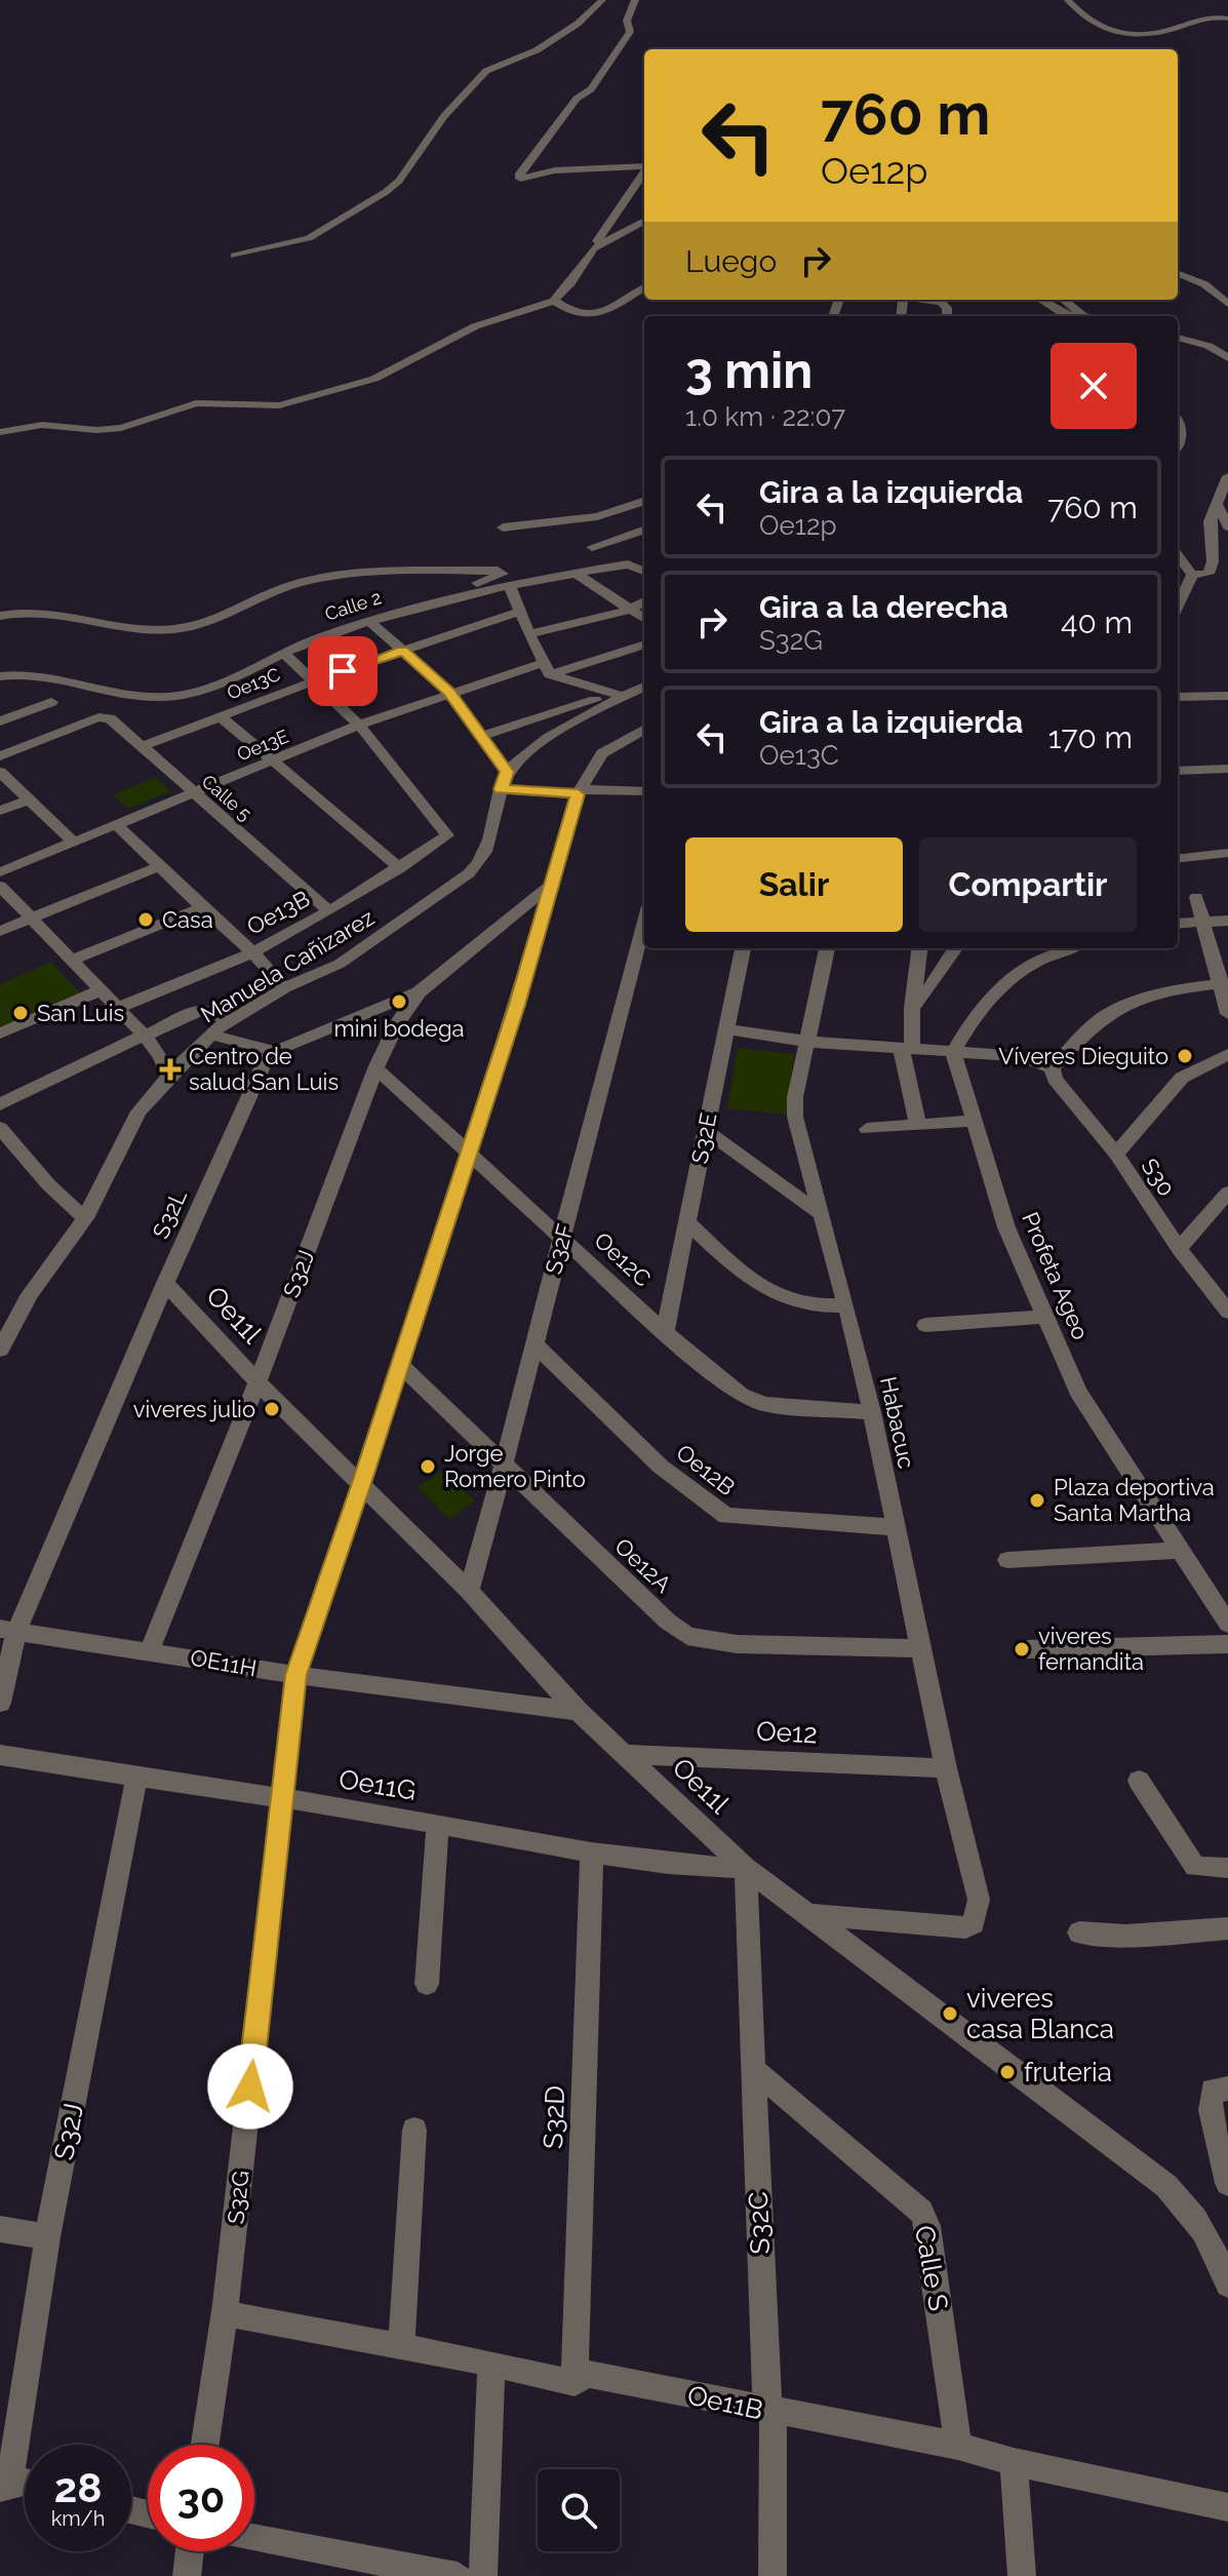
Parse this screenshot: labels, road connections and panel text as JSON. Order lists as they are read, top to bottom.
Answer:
{
  "streets": {
    "street": [
      "Calle 2",
      "Oe13C",
      "Oe13E",
      "Calle 5",
      "Oe13B",
      "Manuela Cañizarez",
      "S32E",
      "S30",
      "S32L",
      "S32F",
      "Oe12C",
      "S32J",
      "Profeta Ageo",
      "Oe11l",
      "Habacuc",
      "Oe12B",
      "Oe12A",
      "OE11H",
      "Oe12",
      "Oe11G",
      "S32D",
      "S32G",
      "S32C",
      "Calle S",
      "Oe11B"
    ]
  },
  "crossings": [
    ["Oe13C", "Calle 5"],
    ["Oe13E", "Calle 5"],
    ["Oe13E", "Oe13B"],
    ["Calle 5", "Oe13B"],
    ["S32E", "Oe12C"],
    ["S32L", "Oe11l"],
    ["S32L", "OE11H"],
    ["S32F", "Oe12C"],
    ["S32F", "Oe11l"],
    ["S32F", "Oe12B"],
    ["S32F", "Oe12A"],
    ["Oe12C", "S32J"],
    ["Oe12C", "Habacuc"],
    ["Oe12C", "S32G"],
    ["S32J", "Oe11l"],
    ["S32J", "OE11H"],
    ["S32J", "Oe11G"],
    ["Oe11l", "Habacuc"],
    ["Oe11l", "OE11H"],
    ["Oe11l", "Oe12"],
    ["Oe11l", "Oe11G"],
    ["Oe11l", "S32G"],
    ["Oe11l", "S32C"],
    ["Habacuc", "Oe12B"],
    ["Habacuc", "Oe12A"],
    ["Habacuc", "Oe12"],
    ["Oe12A", "S32G"],
    ["OE11H", "S32G"],
    ["Oe11G", "S32D"],
    ["Oe11G", "S32G"],
    ["Oe11G", "S32C"],
    ["S32D", "Oe11B"],
    ["S32G", "Oe11B"],
    ["S32C", "Calle S"],
    ["S32C", "Oe11B"],
    ["Calle S", "Oe11B"]
  ],
  "places": {
    "other": [
      "Casa",
      "mini bodega",
      "San Luis",
      "Víveres Dieguito",
      "viveres julio",
      "Jorge Romero Pinto",
      "Plaza deportiva Santa Martha",
      "viveres fernandita",
      "viveres casa Blanca",
      "fruteria"
    ],
    "health": ["Centro de salud San Luis"]
  },
  "page": {
    "turn": ["760 m", "Oe12p"],
    "then": "Luego",
    "heading": ["3 min", "1.0 km · 22:07"],
    "list": [
      {
        "name": "Gira a la izquierda",
        "note": "Oe12p",
        "value": "760 m"
      },
      {
        "name": "Gira a la derecha",
        "note": "S32G",
        "value": "40 m"
      },
      {
        "name": "Gira a la izquierda",
        "note": "Oe13C",
        "value": "170 m"
      }
    ],
    "buttons": ["Salir", "Compartir"],
    "speed": "28 km/h",
    "limit": "30"
  }
}
